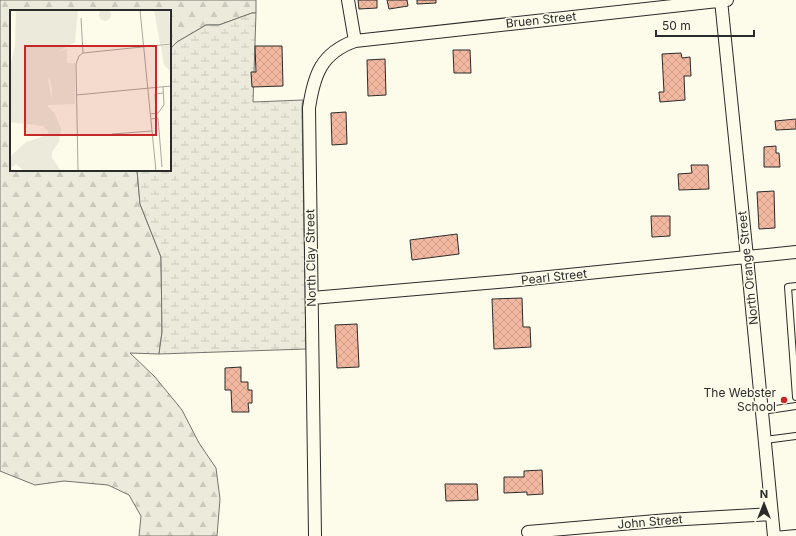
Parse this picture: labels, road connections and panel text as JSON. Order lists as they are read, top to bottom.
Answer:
{
  "streets": {
    "street": [
      "Bruen Street",
      "North Clay Street",
      "North Orange Street",
      "Pearl Street",
      "John Street"
    ]
  },
  "crossings": [
    ["Bruen Street", "North Clay Street"],
    ["Bruen Street", "North Orange Street"],
    ["North Clay Street", "Pearl Street"],
    ["North Orange Street", "Pearl Street"],
    ["North Orange Street", "John Street"]
  ],
  "places": ["The Webster School"],
  "scale_bar": "50 m",
  "north": "top"
}
